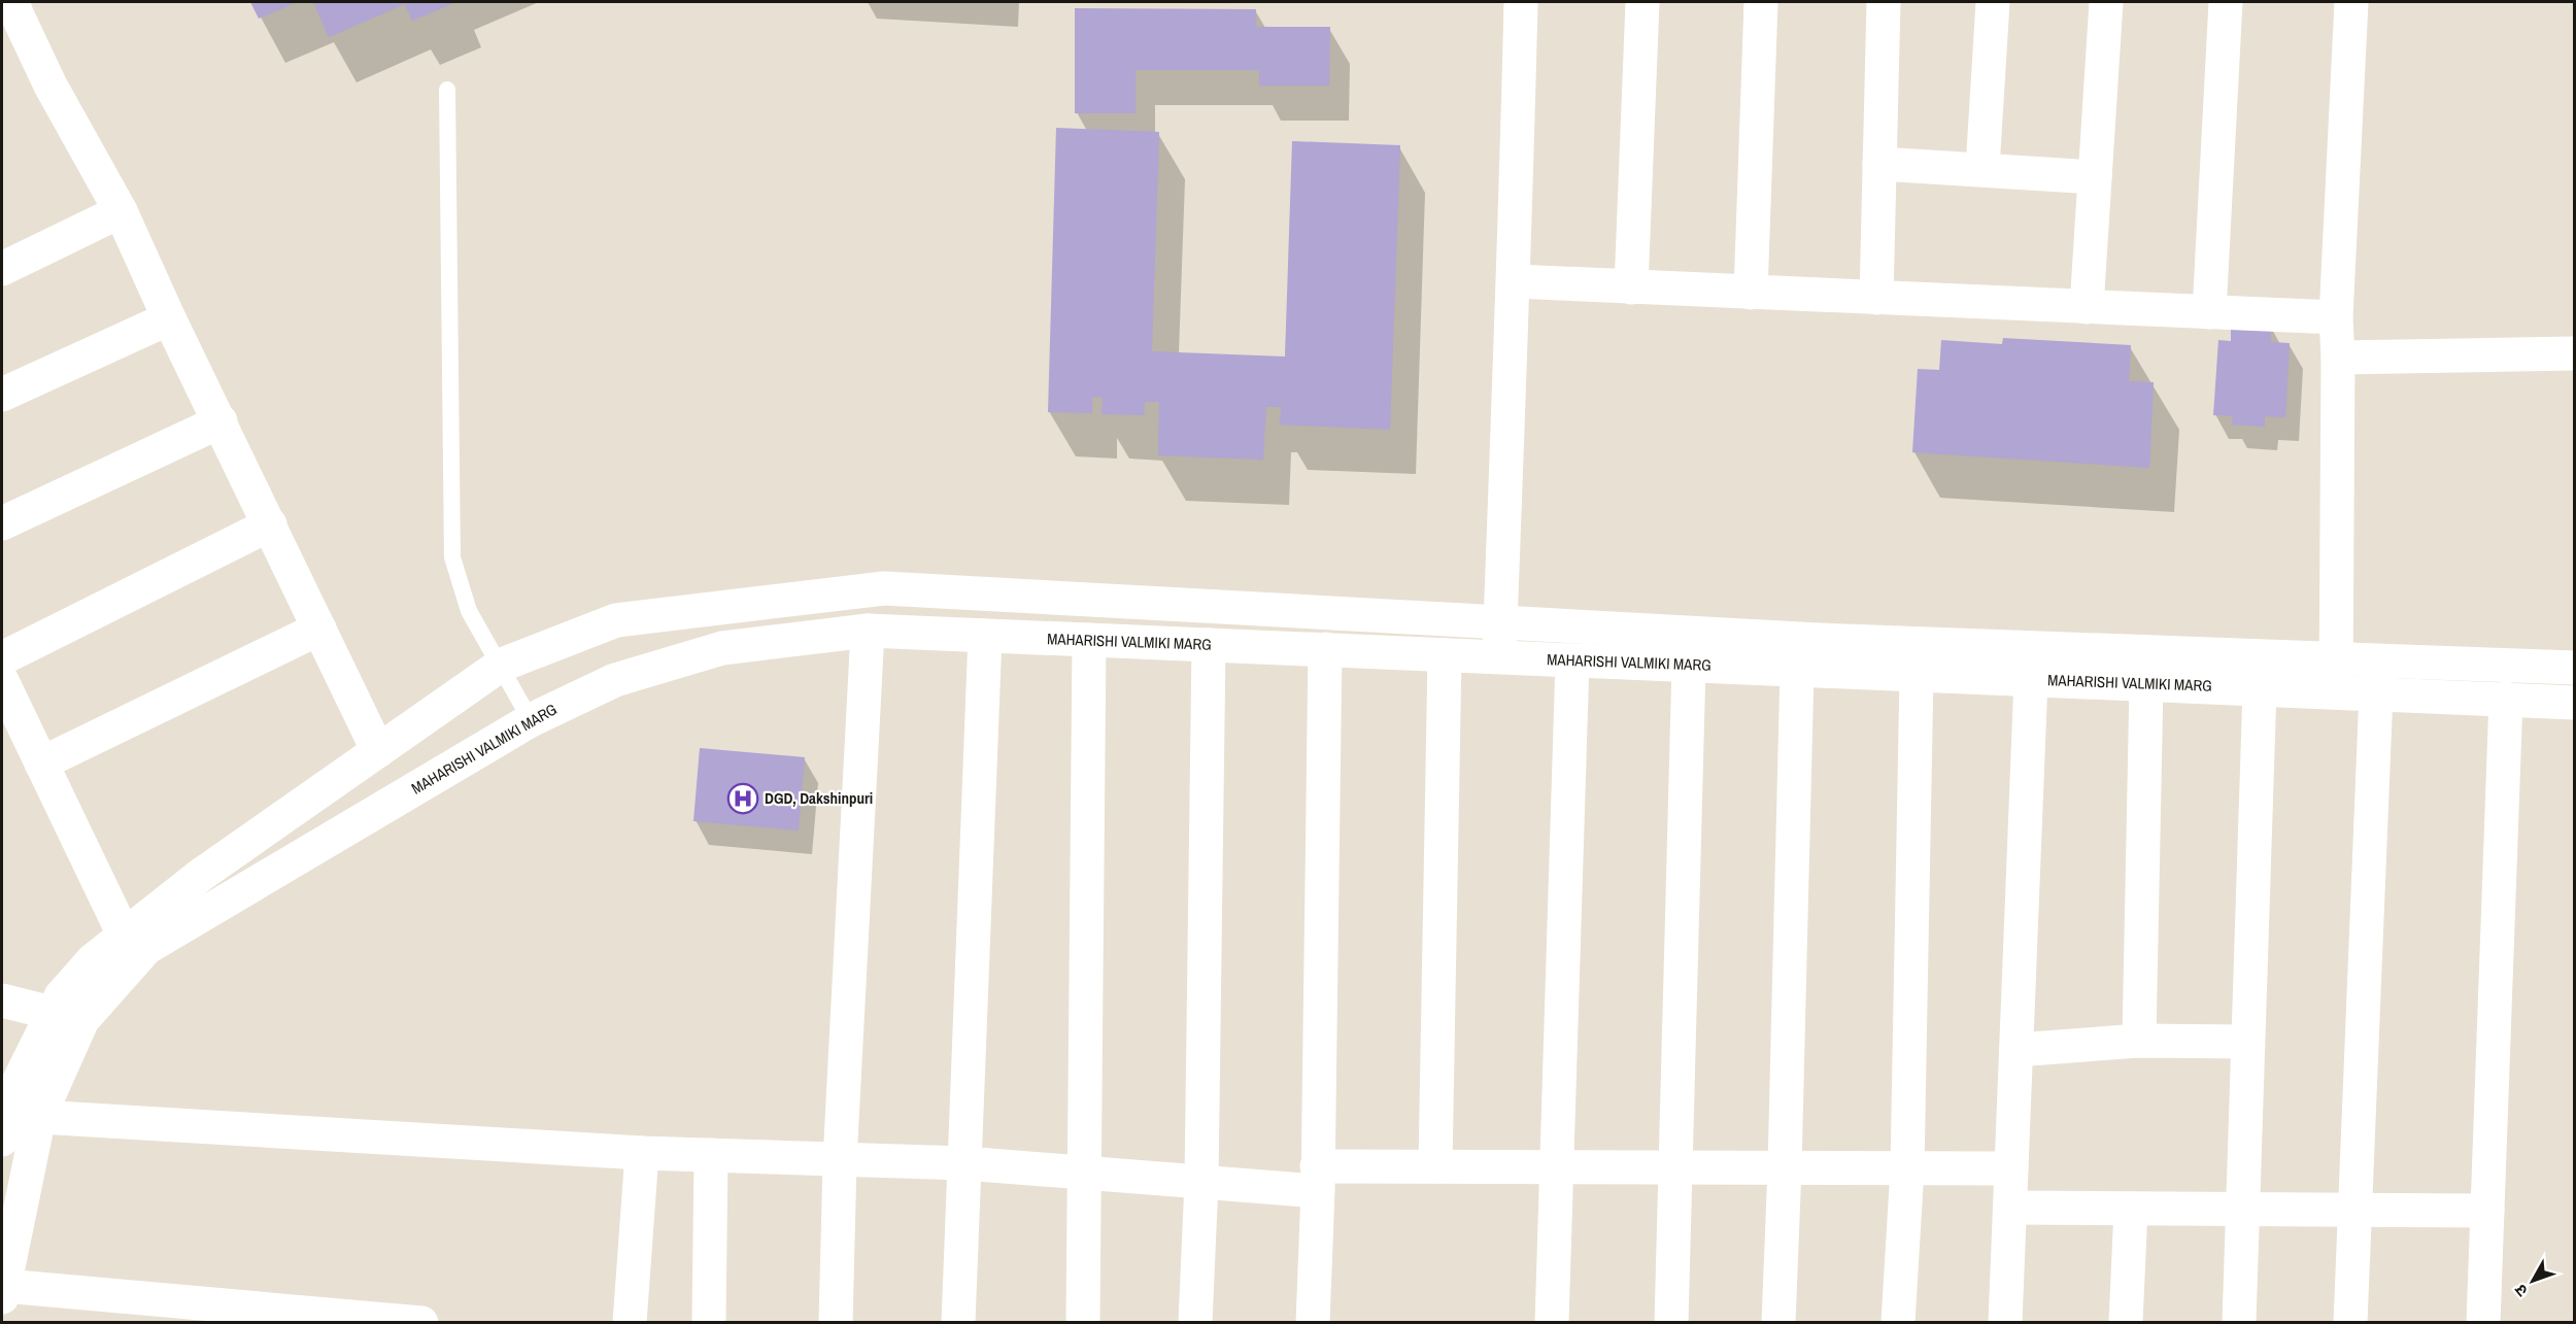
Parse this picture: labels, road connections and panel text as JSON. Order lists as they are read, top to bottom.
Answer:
{
  "streets": {
    "street": ["MAHARISHI VALMIKI MARG"]
  },
  "places": {
    "hospital": ["DGD, Dakshinpuri"]
  },
  "north": "bottom left"
}
